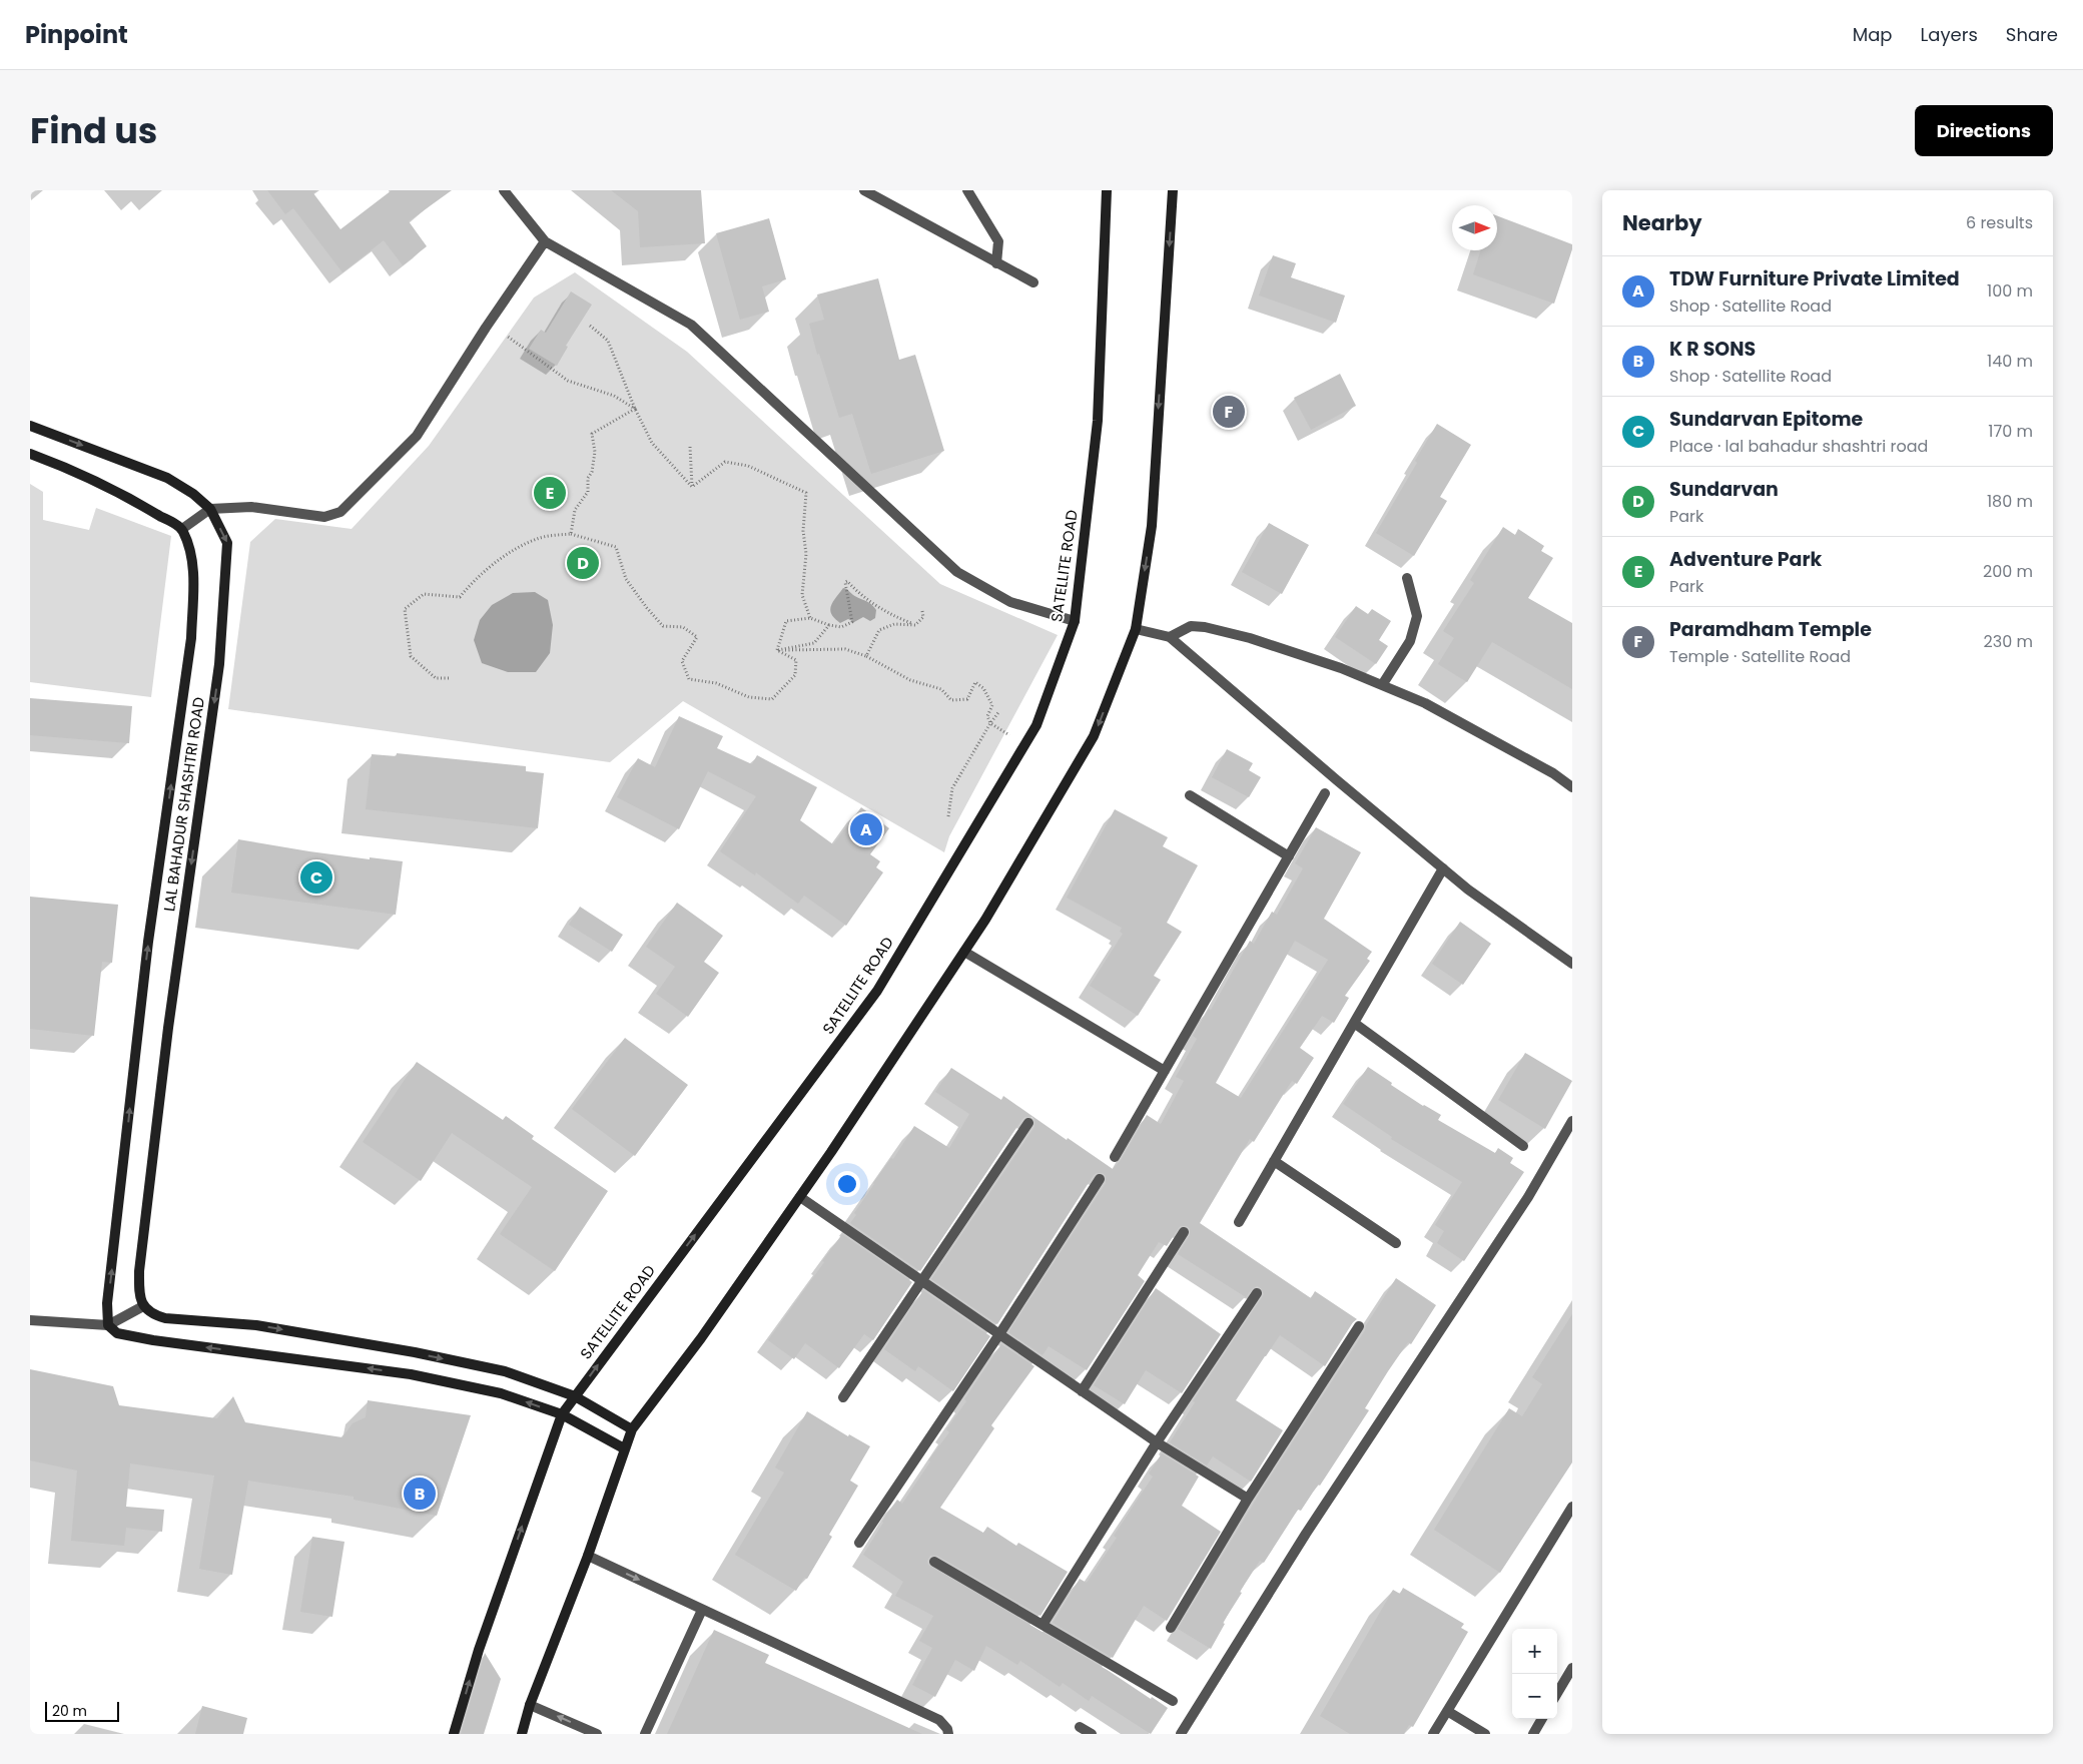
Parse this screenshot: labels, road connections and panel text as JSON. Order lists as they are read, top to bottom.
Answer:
{
  "streets": {
    "main road": ["SATELLITE ROAD", "LAL BAHADUR SHASHTRI ROAD"]
  },
  "scale_bar": "20 m",
  "north": "right",
  "page": {
    "header": "Pinpoint",
    "nav": ["Map", "Layers", "Share"],
    "title": "Find us",
    "buttons": "Directions",
    "heading": ["Nearby", "6 results"],
    "list": [
      {
        "mark": "A",
        "name": "TDW Furniture Private Limited",
        "note": "Shop · Satellite Road",
        "value": "100 m"
      },
      {
        "mark": "B",
        "name": "K R SONS",
        "note": "Shop · Satellite Road",
        "value": "140 m"
      },
      {
        "mark": "C",
        "name": "Sundarvan Epitome",
        "note": "Place · lal bahadur shashtri road",
        "value": "170 m"
      },
      {
        "mark": "D",
        "name": "Sundarvan",
        "note": "Park",
        "value": "180 m"
      },
      {
        "mark": "E",
        "name": "Adventure Park",
        "note": "Park",
        "value": "200 m"
      },
      {
        "mark": "F",
        "name": "Paramdham Temple",
        "note": "Temple · Satellite Road",
        "value": "230 m"
      }
    ],
    "pins": [
      "F",
      "E",
      "D",
      "A",
      "C",
      "B"
    ],
    "map_buttons": ["+", "−"],
    "scale": "20 m"
  }
}
